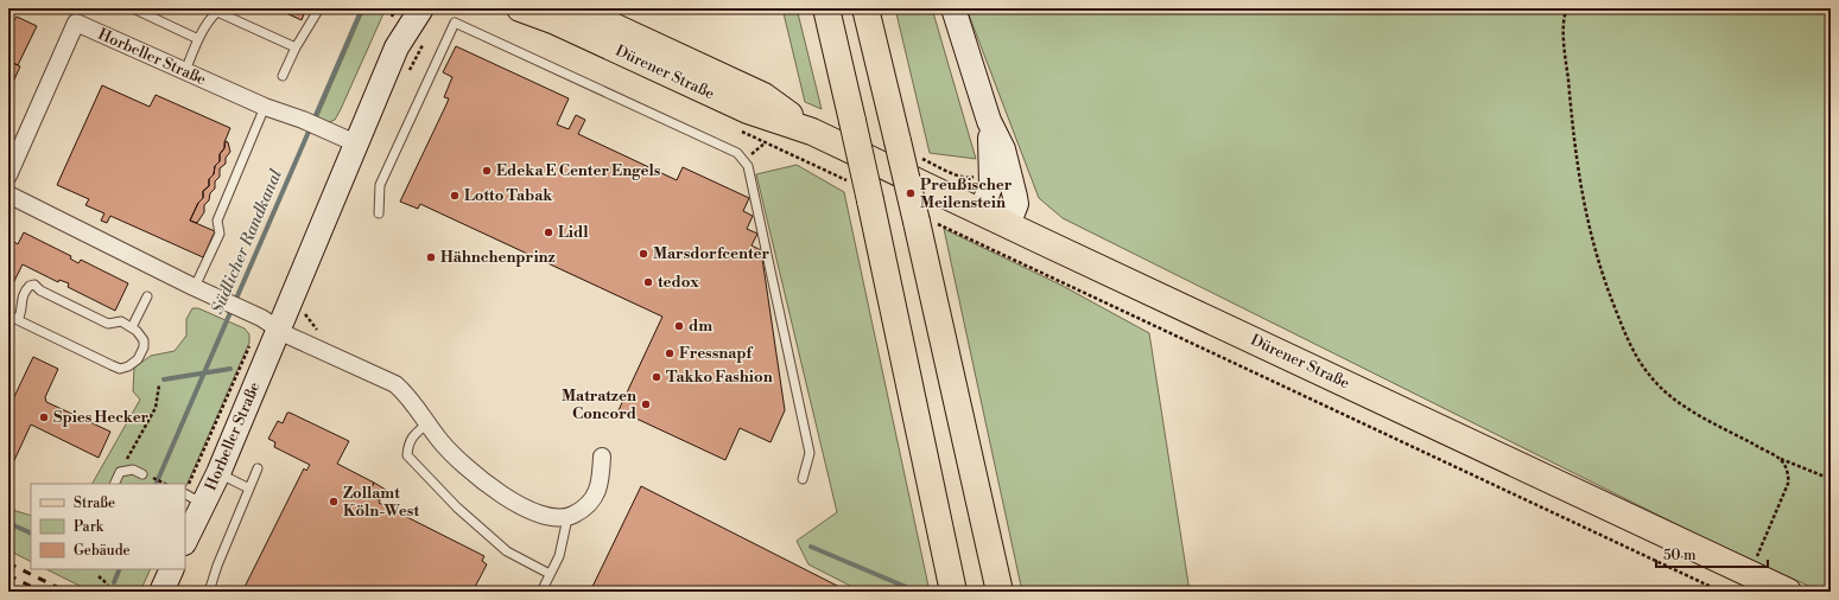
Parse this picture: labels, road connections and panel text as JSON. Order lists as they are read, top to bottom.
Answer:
{
  "streets": {
    "main road": ["Horbeller Straße", "Dürener Straße"]
  },
  "water": ["Südlicher Randkanal"],
  "places": [
    "Edeka E Center Engels",
    "Preußischer Meilenstein",
    "Lotto Tabak",
    "Lidl",
    "Marsdorfcenter",
    "Hähnchenprinz",
    "tedox",
    "dm",
    "Fressnapf",
    "Takko Fashion",
    "Matratzen Concord",
    "Spies Hecker",
    "Zollamt Köln-West"
  ],
  "legend": ["Straße", "Park", "Gebäude"],
  "scale_bar": "50 m"
}
